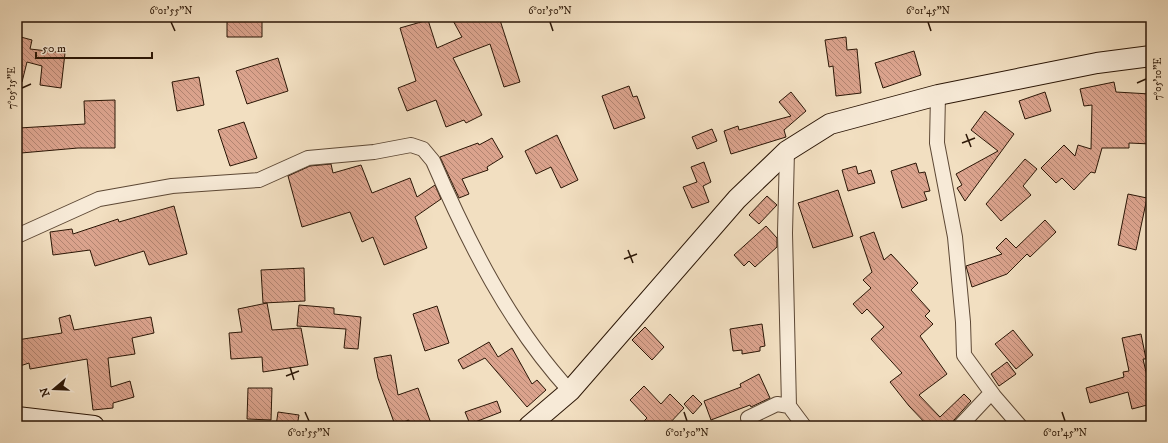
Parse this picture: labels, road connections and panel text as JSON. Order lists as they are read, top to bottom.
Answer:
{
  "scale_bar": "50 m",
  "north": "left",
  "coordinates": [
    "6°01'55\"N",
    "6°01'50\"N",
    "6°01'45\"N",
    "7°05'10\"E",
    "7°05'15\"E"
  ]
}
